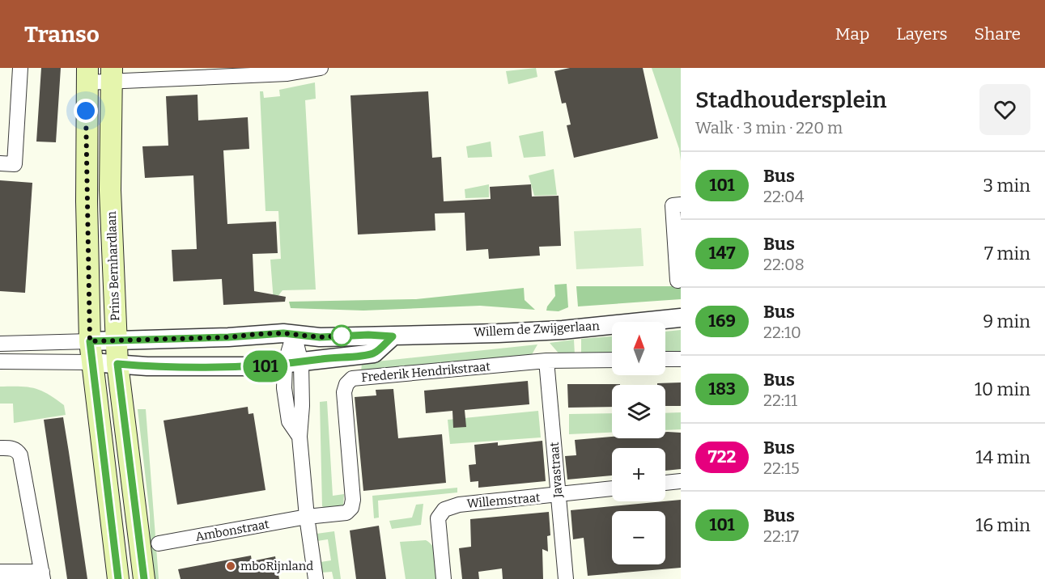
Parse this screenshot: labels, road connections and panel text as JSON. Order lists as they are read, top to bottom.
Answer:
{
  "streets": {
    "main road": ["Prins Bernhardlaan"],
    "street": [
      "Willem de Zwijgerlaan",
      "Frederik Hendrikstraat",
      "Javastraat",
      "Willemstraat",
      "Ambonstraat"
    ]
  },
  "crossings": [
    ["Prins Bernhardlaan", "Willem de Zwijgerlaan"],
    ["Frederik Hendrikstraat", "Javastraat"],
    ["Frederik Hendrikstraat", "Ambonstraat"],
    ["Javastraat", "Willemstraat"]
  ],
  "places": ["mboRijnland"],
  "lines": ["bus line 101"],
  "north": "top",
  "page": {
    "header": "Transo",
    "nav": ["Map", "Layers", "Share"],
    "on_map": "101",
    "heading": ["Stadhoudersplein", "Walk · 3 min · 220 m"],
    "list": [
      {
        "mark": "101",
        "name": "Bus",
        "note": "22:04",
        "value": "3 min"
      },
      {
        "mark": "147",
        "name": "Bus",
        "note": "22:08",
        "value": "7 min"
      },
      {
        "mark": "169",
        "name": "Bus",
        "note": "22:10",
        "value": "9 min"
      },
      {
        "mark": "183",
        "name": "Bus",
        "note": "22:11",
        "value": "10 min"
      },
      {
        "mark": "722",
        "name": "Bus",
        "note": "22:15",
        "value": "14 min"
      },
      {
        "mark": "101",
        "name": "Bus",
        "note": "22:17",
        "value": "16 min"
      }
    ],
    "map_buttons": ["+", "−"]
  }
}
